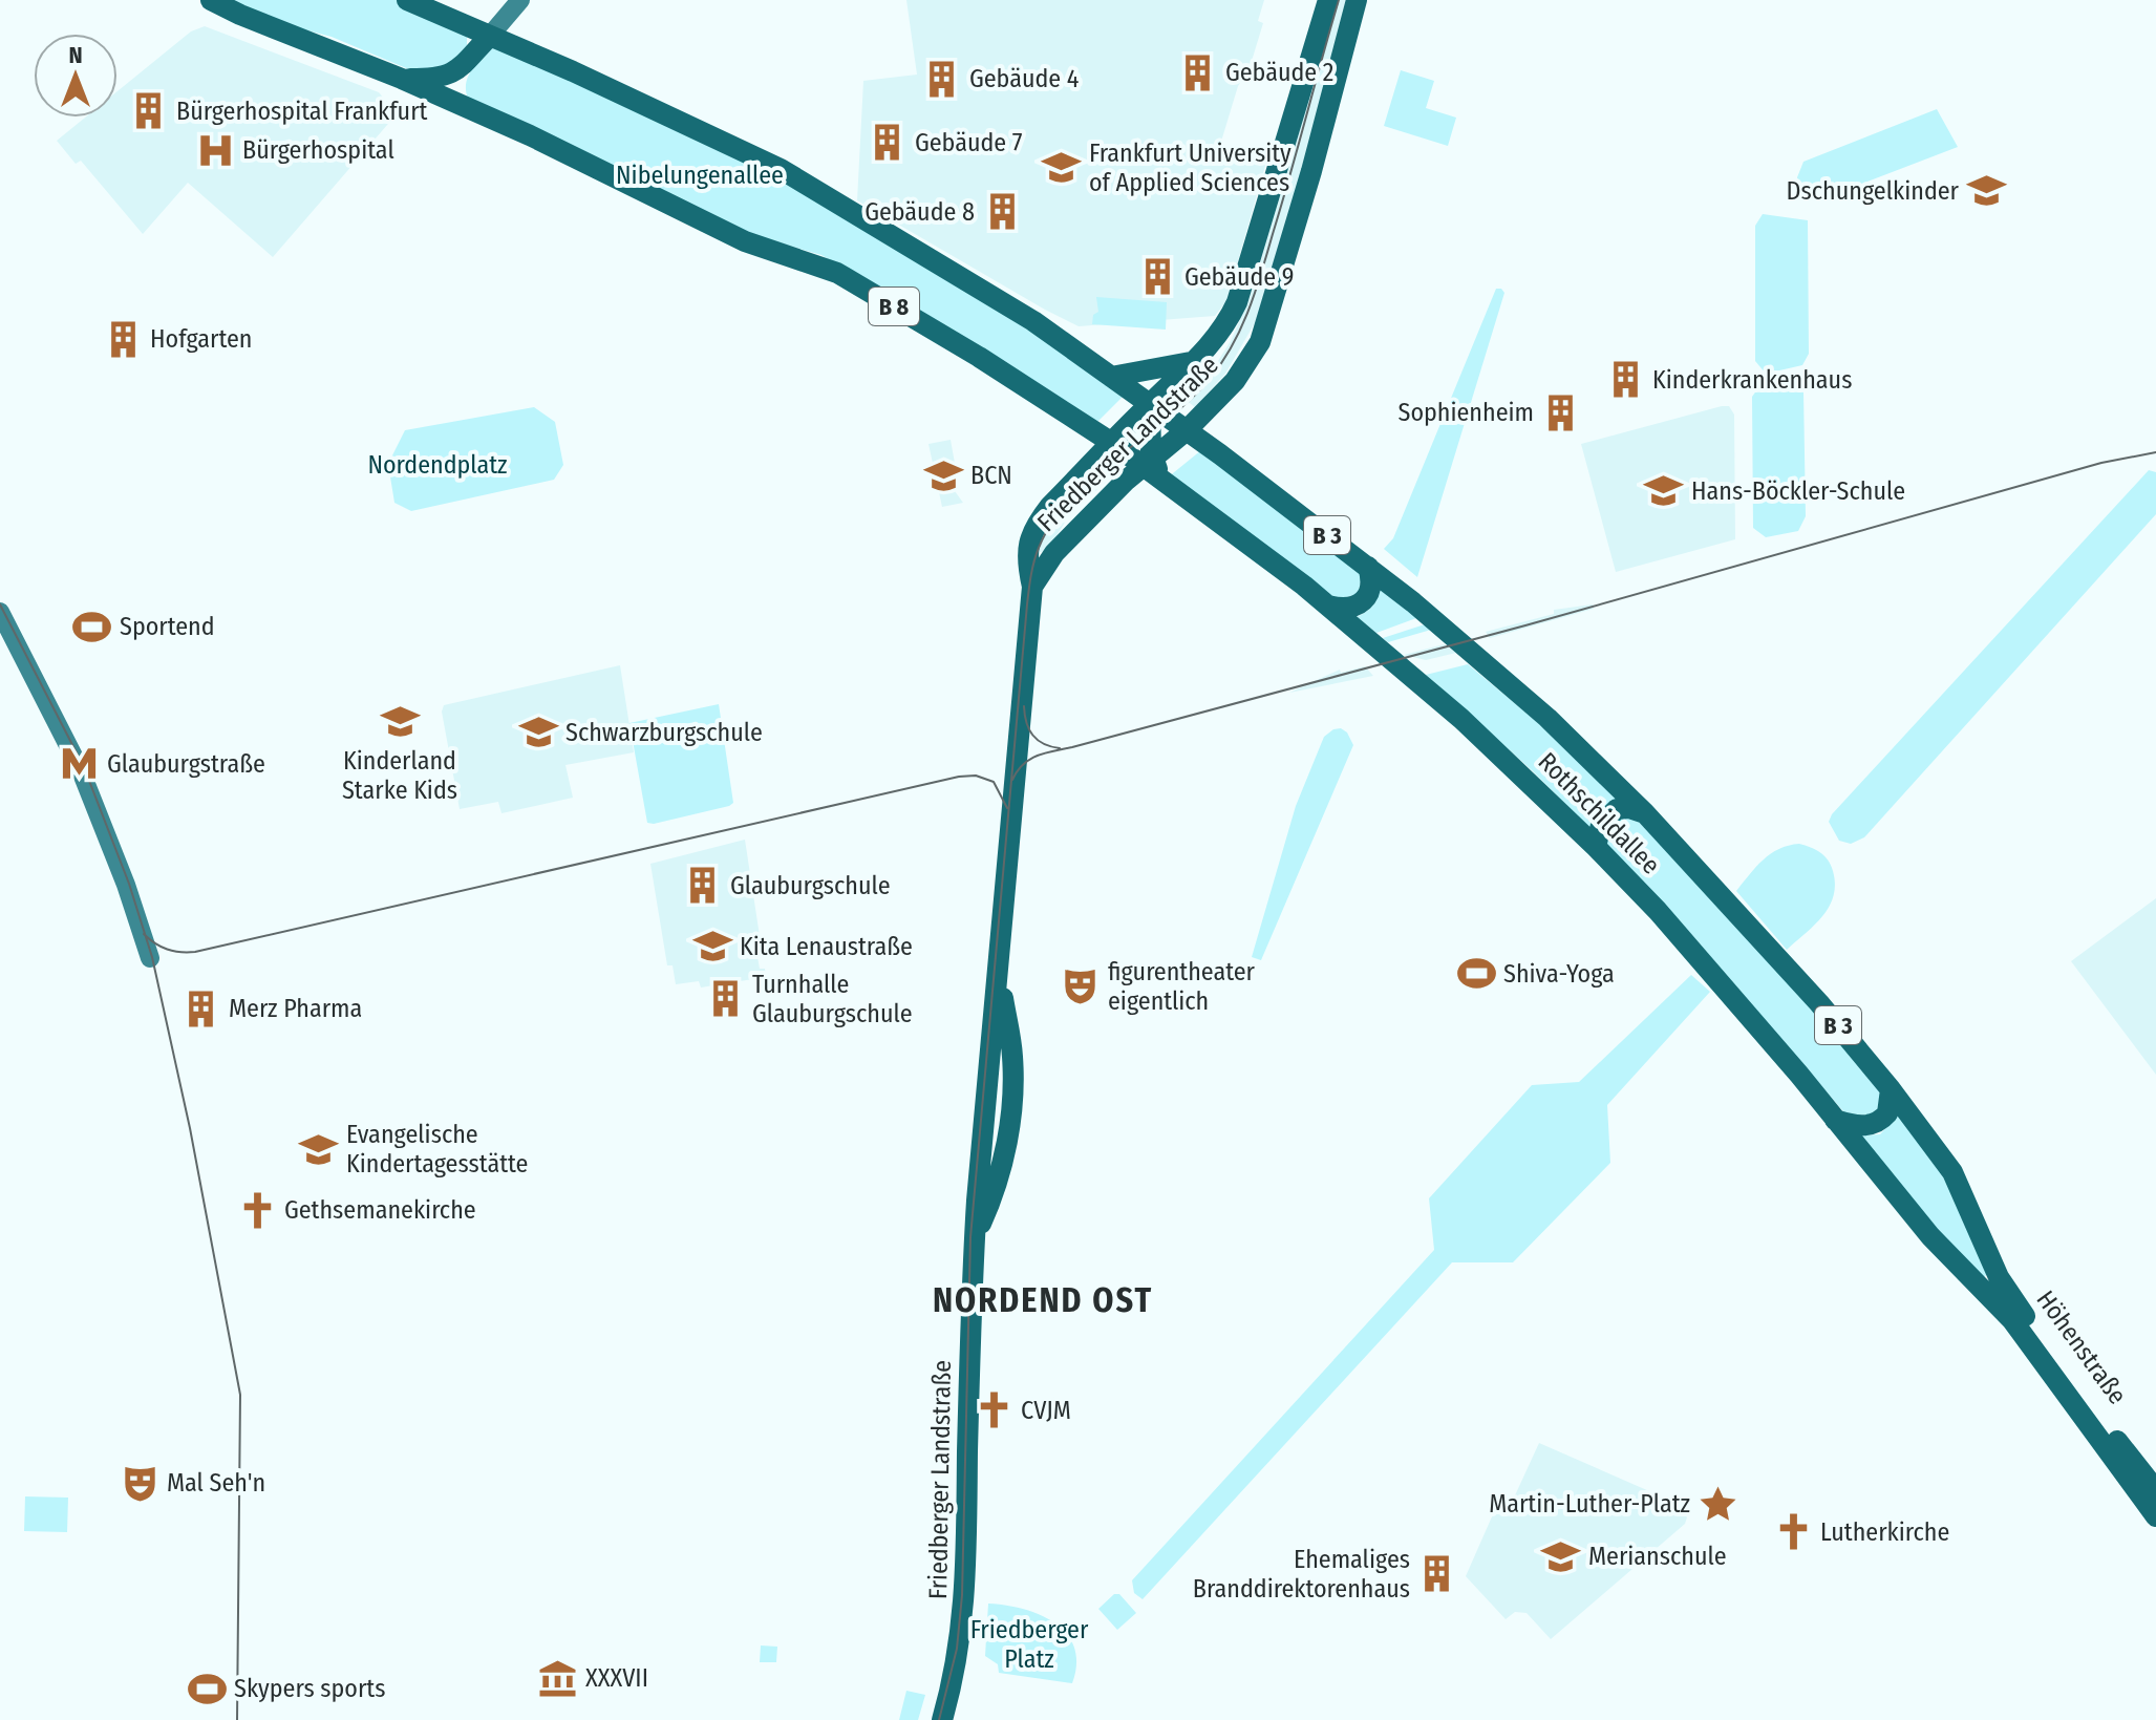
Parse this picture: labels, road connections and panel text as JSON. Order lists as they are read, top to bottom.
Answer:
{
  "streets": {
    "main road": [
      "B 8",
      "Friedberger Landstraße",
      "B 3",
      "Rothschildallee",
      "Höhenstraße"
    ]
  },
  "crossings": [
    ["B 8", "Friedberger Landstraße"],
    ["B 8", "Rothschildallee"],
    ["Friedberger Landstraße", "Rothschildallee"],
    ["Rothschildallee", "Höhenstraße"]
  ],
  "districts": ["NORDEND OST"],
  "parks": ["Nibelungenallee", "Nordendplatz", "Friedberger Platz"],
  "places": {
    "building": [
      "Gebäude 2",
      "Gebäude 4",
      "Bürgerhospital Frankfurt",
      "Gebäude 7",
      "Gebäude 8",
      "Gebäude 9",
      "Hofgarten",
      "Kinderkrankenhaus",
      "Sophienheim",
      "Glauburgschule",
      "Turnhalle Glauburgschule",
      "Merz Pharma",
      "Ehemaliges Branddirektorenhaus"
    ],
    "hospital": ["Bürgerhospital"],
    "school or university": [
      "Frankfurt University of Applied Sciences",
      "Dschungelkinder",
      "BCN",
      "Hans-Böckler-Schule",
      "Kinderland Starke Kids",
      "Schwarzburgschule",
      "Kita Lenaustraße",
      "Evangelische Kindertagesstätte",
      "Merianschule"
    ],
    "sports": ["Sportend", "Shiva-Yoga", "Skypers sports"],
    "metro station": ["Glauburgstraße"],
    "theatre": ["figurentheater eigentlich", "Mal Seh'n"],
    "church": ["Gethsemanekirche", "CVJM", "Lutherkirche"],
    "place": ["Martin-Luther-Platz"],
    "museum": ["XXXVII"]
  },
  "north": "top"
}
